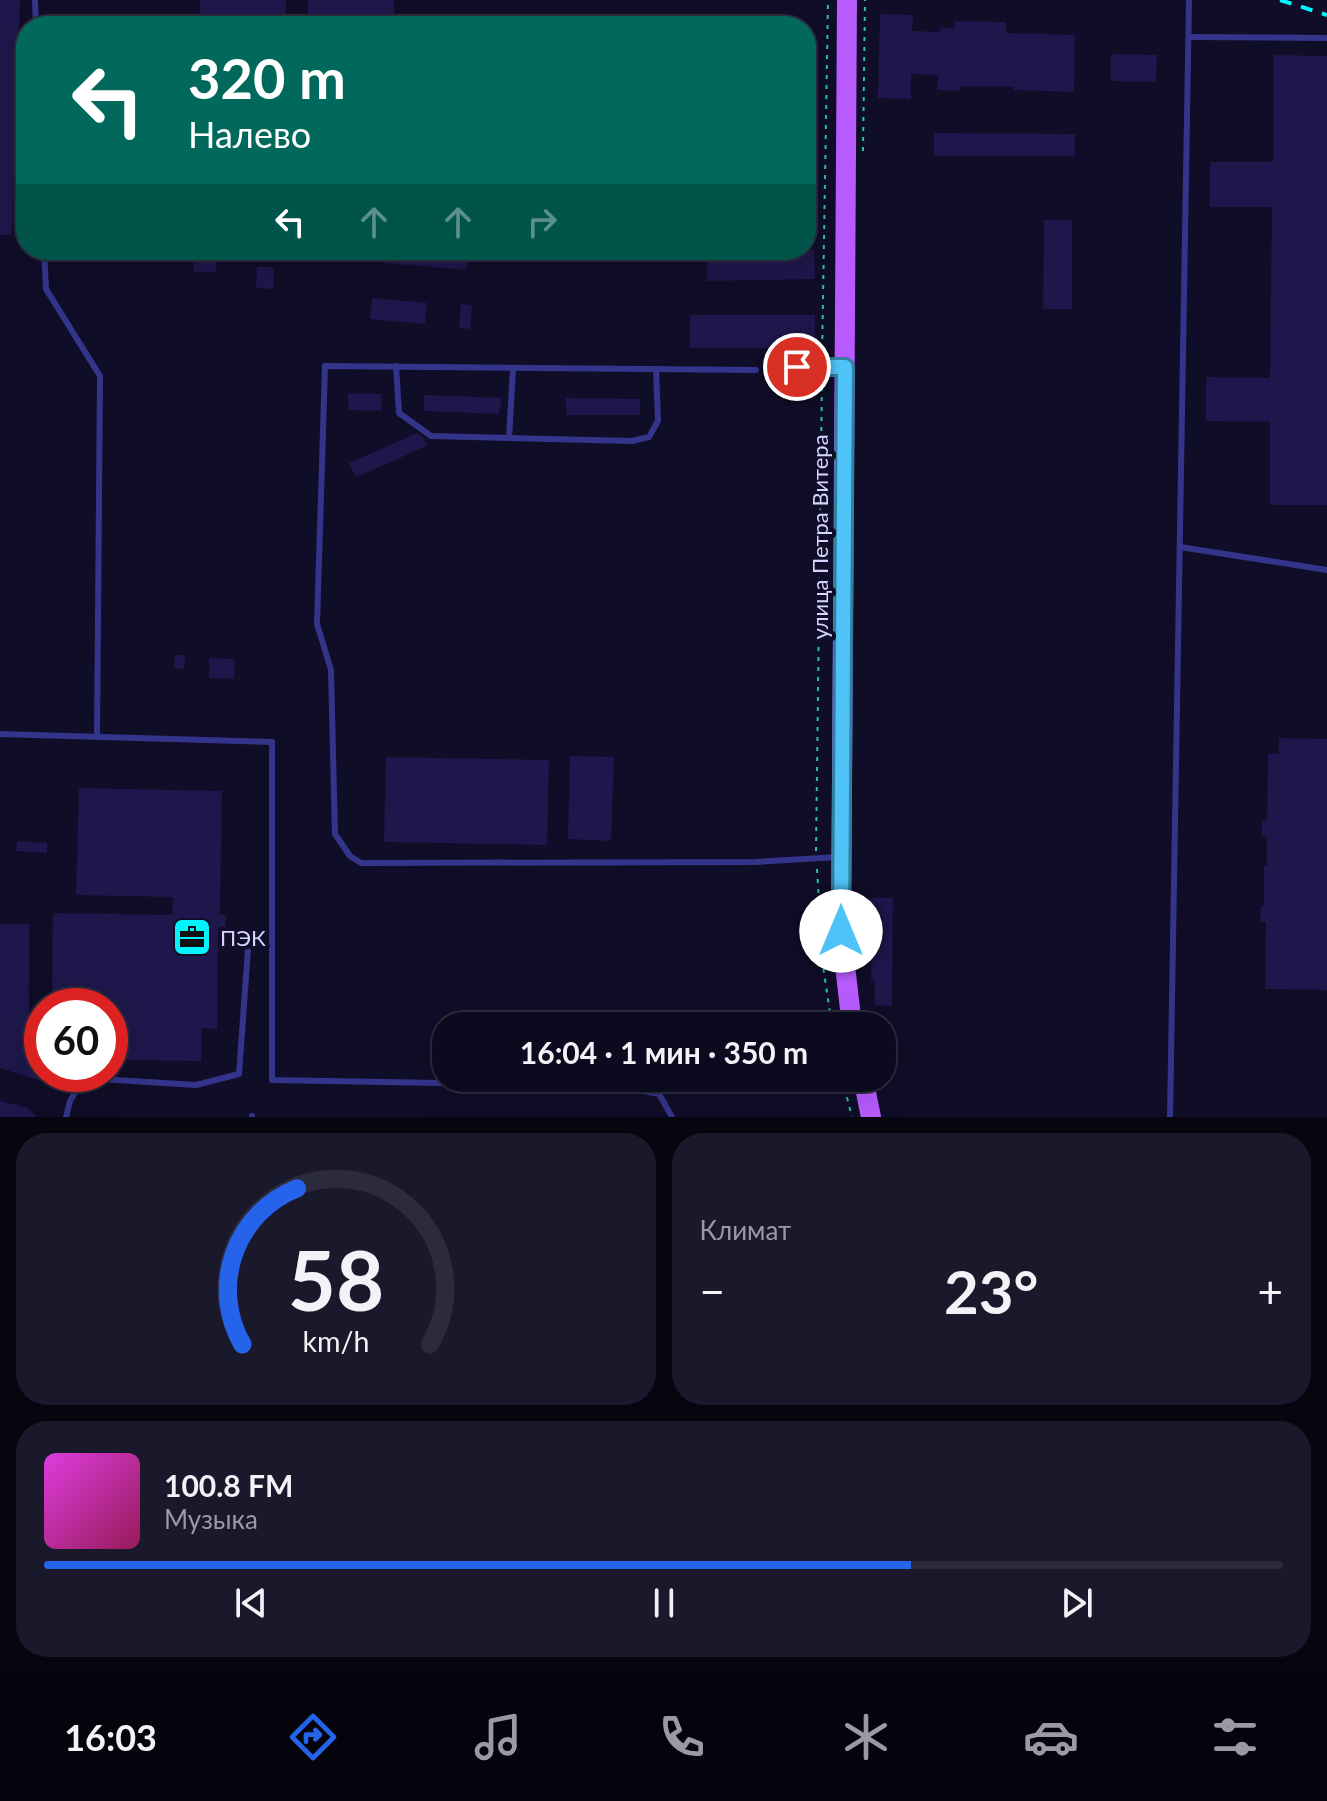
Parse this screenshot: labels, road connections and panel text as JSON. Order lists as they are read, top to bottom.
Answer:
{
  "streets": {
    "main road": ["улица Петра Витера"]
  },
  "places": {
    "office": ["ПЭК"]
  },
  "page": {
    "turn": ["320 m", "Налево"],
    "limit": "60",
    "trip": "16:04 · 1 мин · 350 m",
    "tile": "Климат",
    "heat": ["−", "23°", "+"],
    "song": ["100.8 FM", "Музыка"],
    "tabs": "16:03",
    "gauge": ["58", "km/h"]
  }
}
